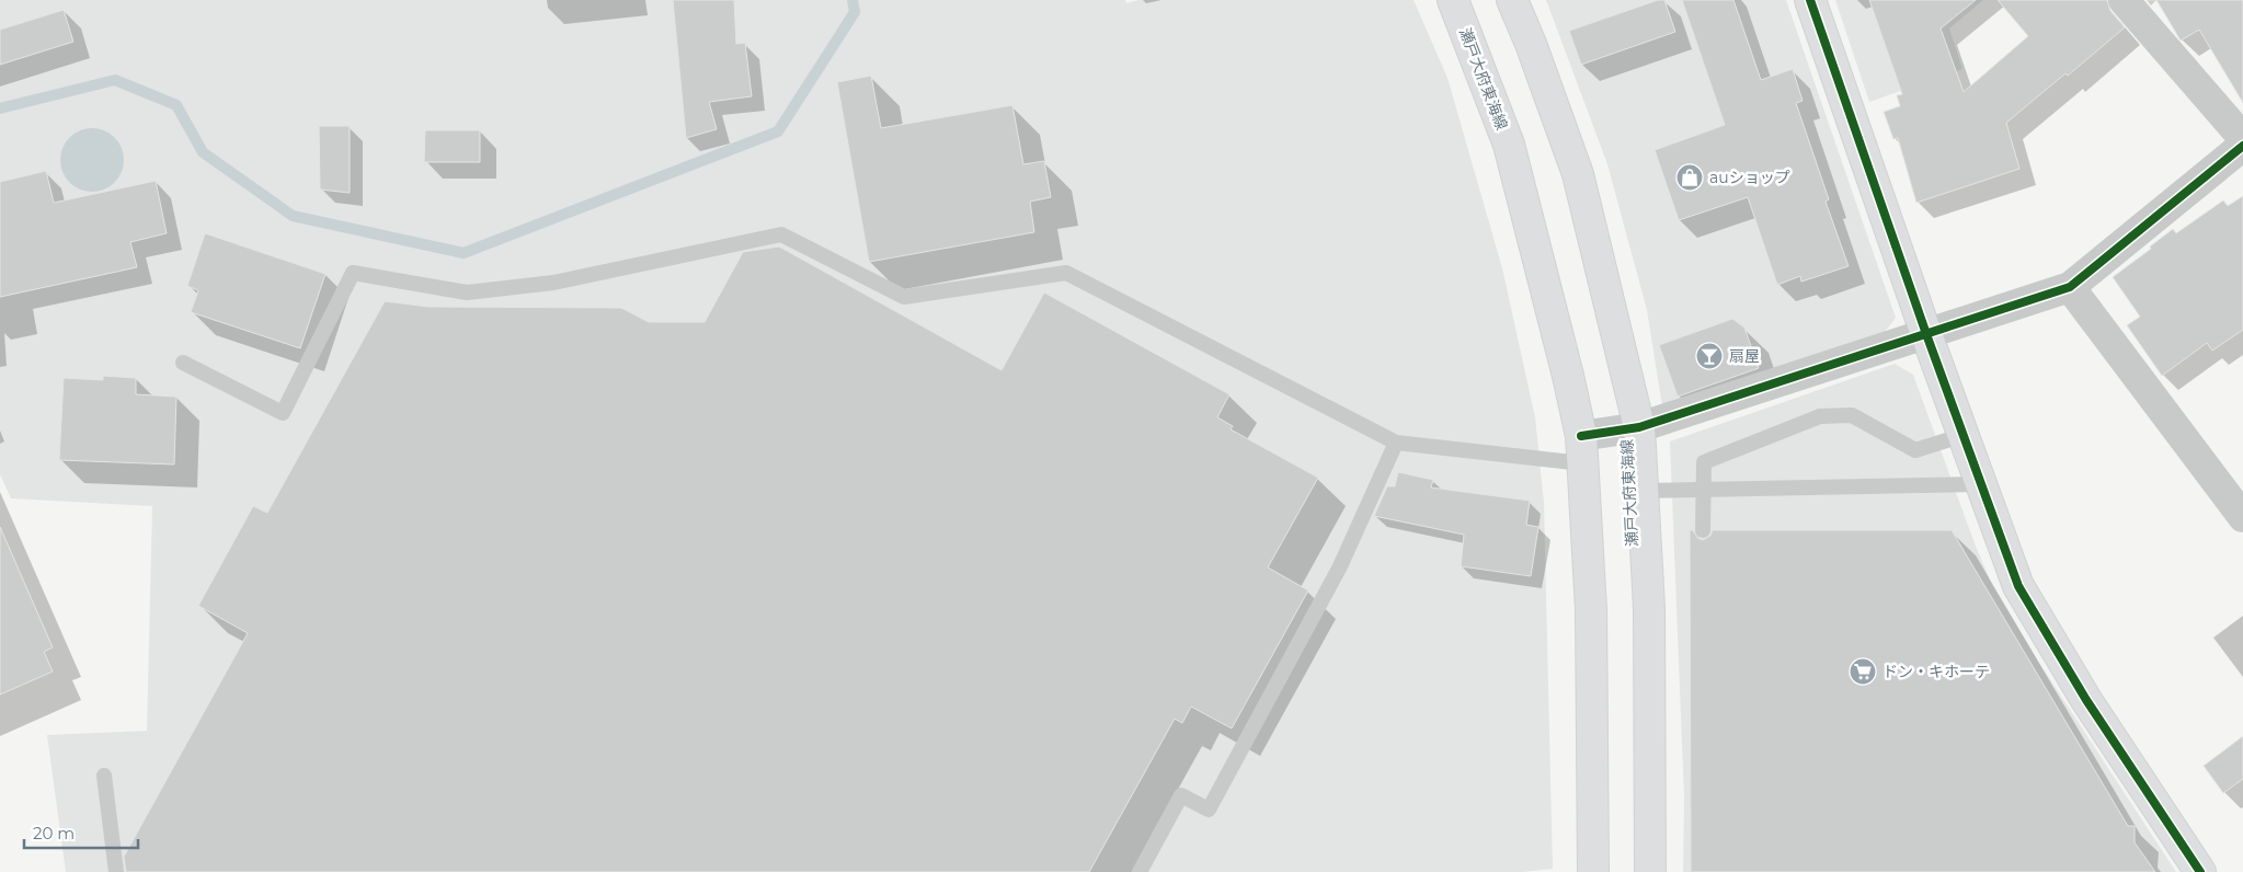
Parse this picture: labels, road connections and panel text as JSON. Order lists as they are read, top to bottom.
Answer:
{
  "streets": {
    "main road": ["瀬戸大府東海線"]
  },
  "places": {
    "shop": ["auショップ"],
    "bar": ["扇屋"],
    "supermarket": ["ドン・キホーテ"]
  },
  "scale_bar": "20 m"
}
